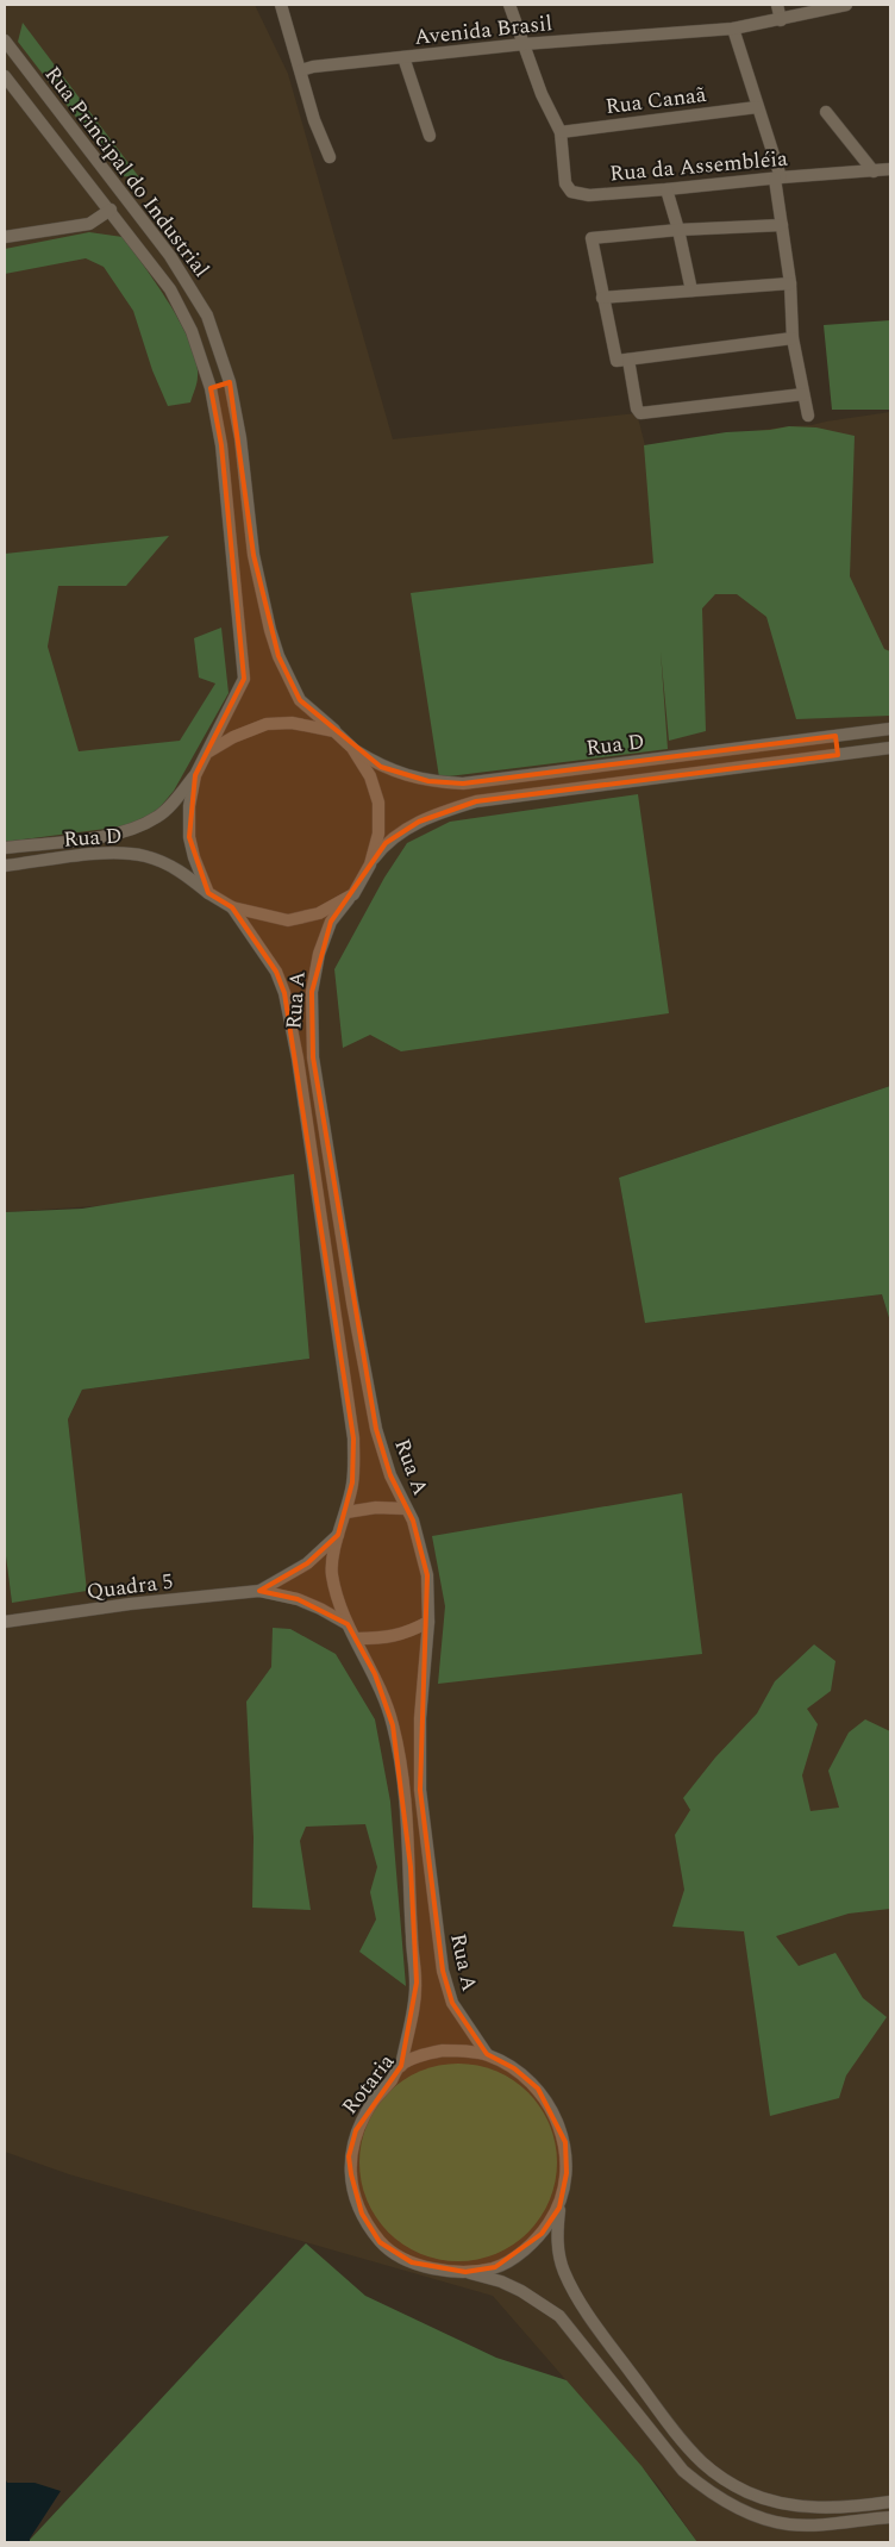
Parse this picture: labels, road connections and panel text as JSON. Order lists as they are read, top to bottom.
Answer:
{
  "streets": {
    "street": [
      "Avenida Brasil",
      "Rua Canaã",
      "Rua da Assembléia",
      "Rua Principal do Industrial",
      "Rua D",
      "Rua A",
      "Quadra 5",
      "Rotaria"
    ]
  },
  "crossings": [
    ["Rua Canaã", "Rua da Assembléia"],
    ["Rua Principal do Industrial", "Rua D"],
    ["Rua Principal do Industrial", "Rua A"],
    ["Rua D", "Rua A"],
    ["Rua A", "Quadra 5"],
    ["Rua A", "Rotaria"]
  ]
}
